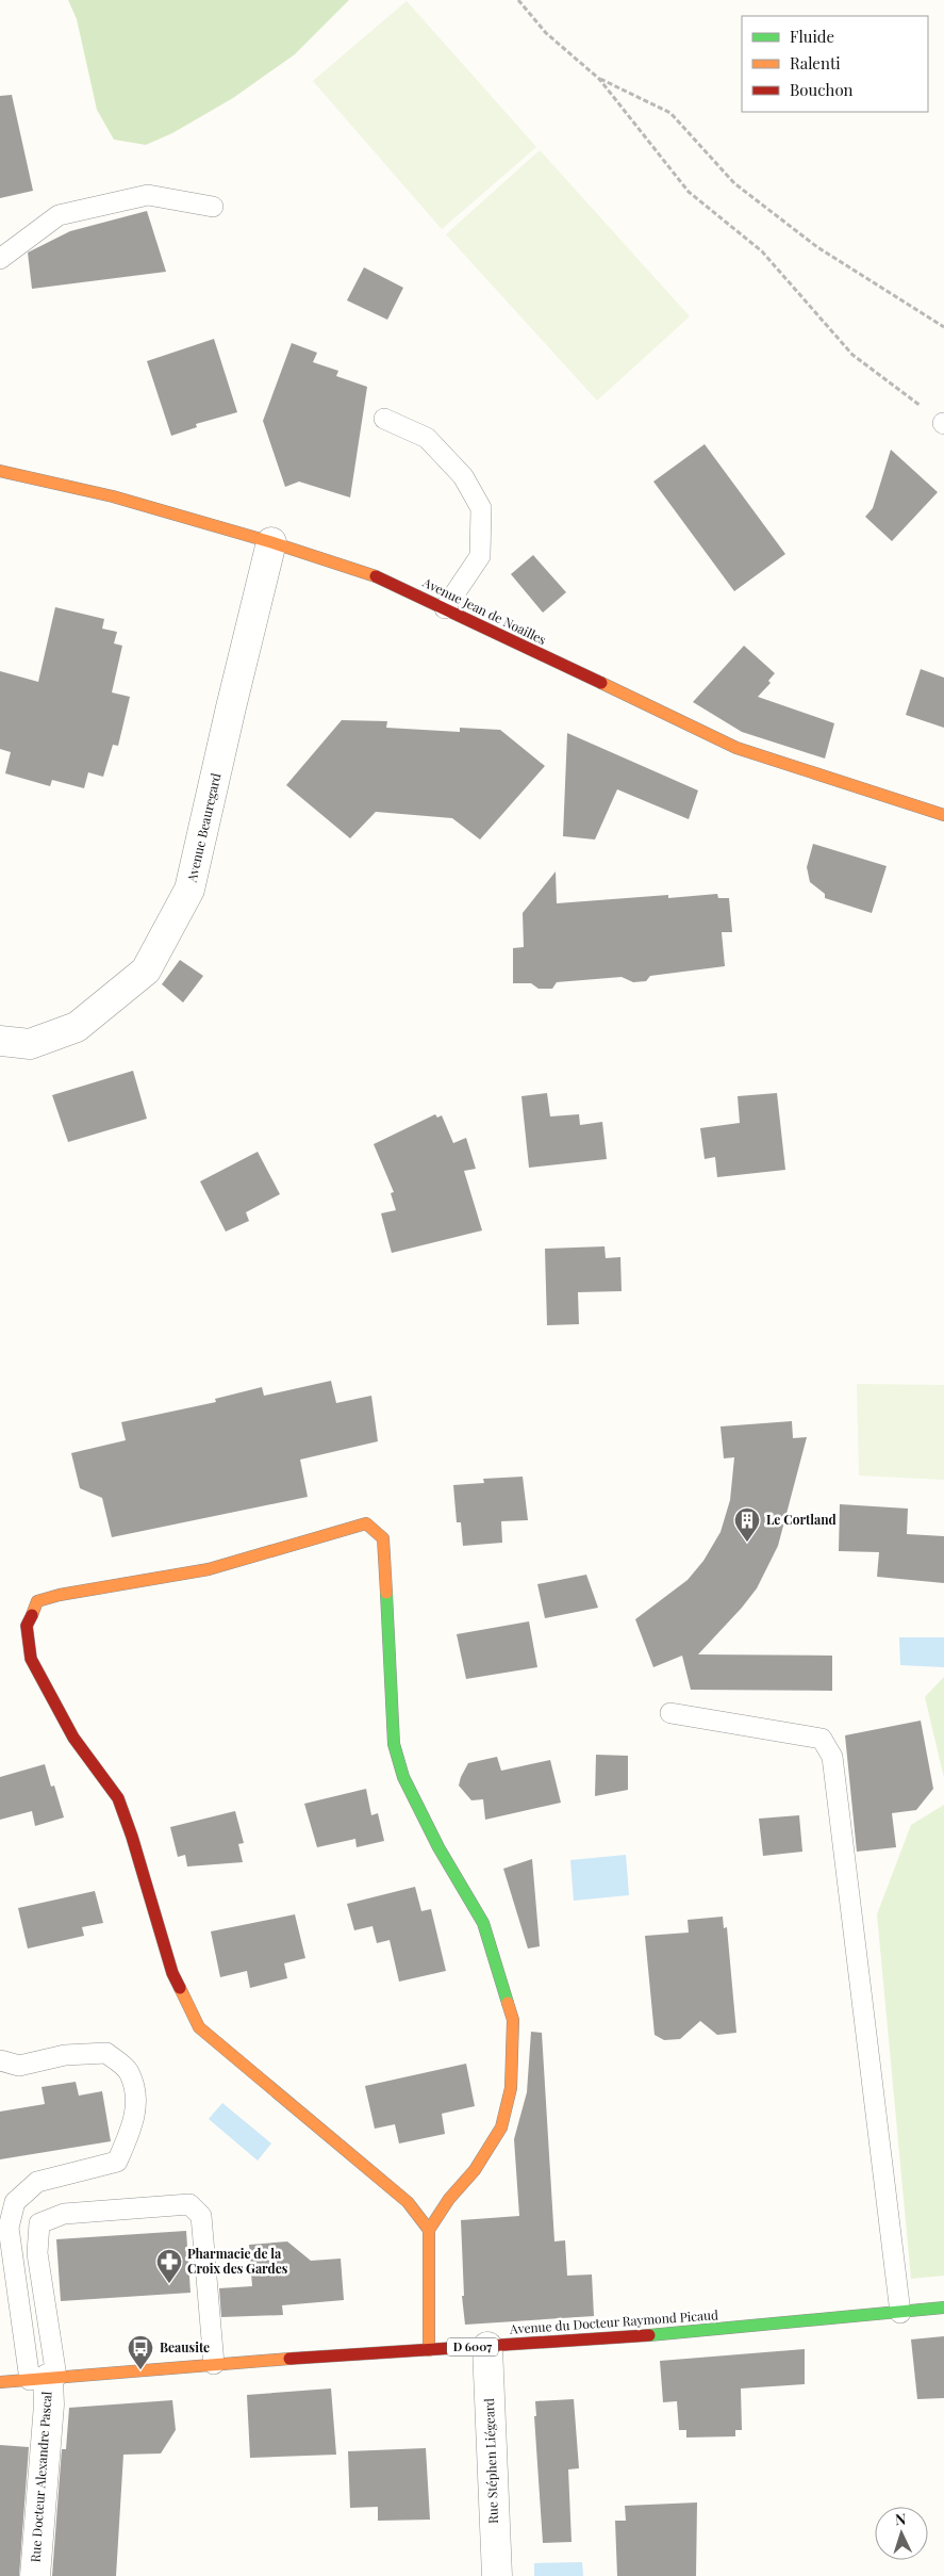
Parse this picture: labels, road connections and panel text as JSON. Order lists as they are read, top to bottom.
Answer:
{
  "streets": {
    "street": [
      "Avenue Jean de Noailles",
      "Avenue Beauregard",
      "Avenue du Docteur Raymond Picaud",
      "D 6007",
      "Rue Stéphen Liégeard",
      "Rue Docteur Alexandre Pascal"
    ]
  },
  "crossings": [
    ["Avenue Jean de Noailles", "Avenue Beauregard"],
    ["Avenue du Docteur Raymond Picaud", "Rue Stéphen Liégeard"],
    ["Avenue du Docteur Raymond Picaud", "Rue Docteur Alexandre Pascal"]
  ],
  "places": {
    "building": ["Le Cortland"],
    "pharmacy": ["Pharmacie de la Croix des Gardes"],
    "bus stop": ["Beausite"]
  },
  "legend": ["Fluide", "Ralenti", "Bouchon"],
  "north": "top"
}
